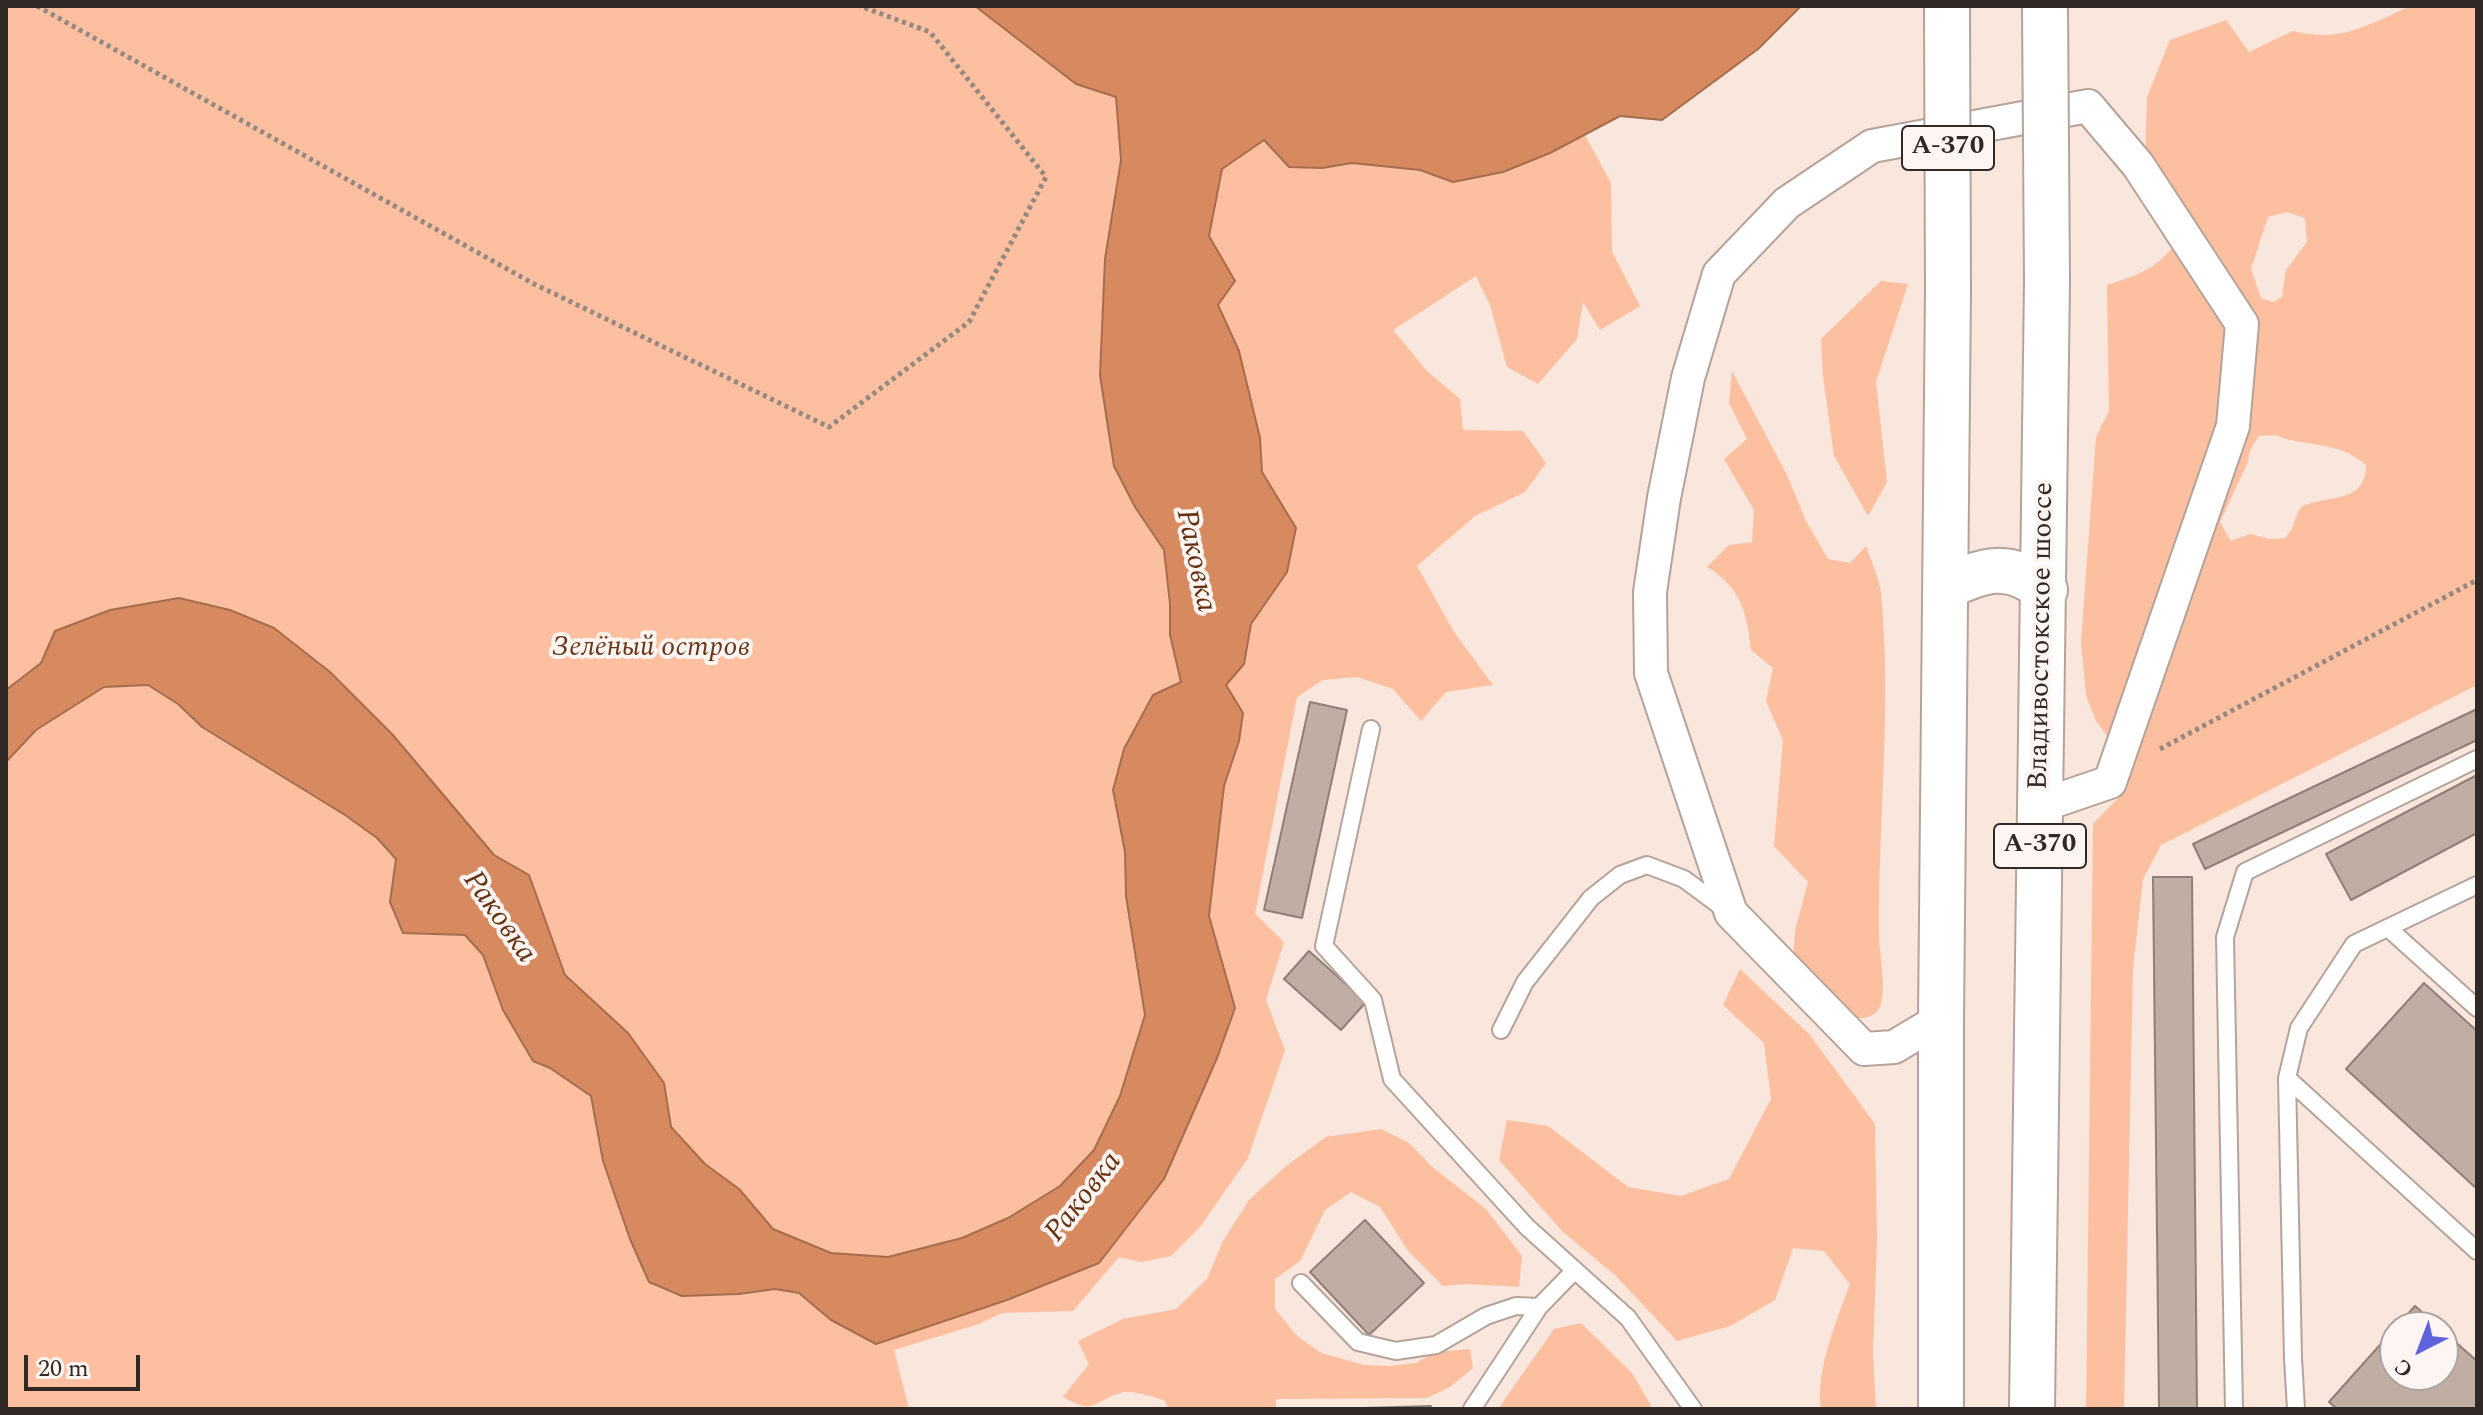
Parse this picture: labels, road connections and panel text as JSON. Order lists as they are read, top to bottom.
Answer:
{
  "streets": {
    "highway": ["А-370", "Владивостокское шоссе"]
  },
  "water": ["Раковка"],
  "parks": ["Зелёный остров"],
  "scale_bar": "20 m",
  "north": "bottom left"
}
